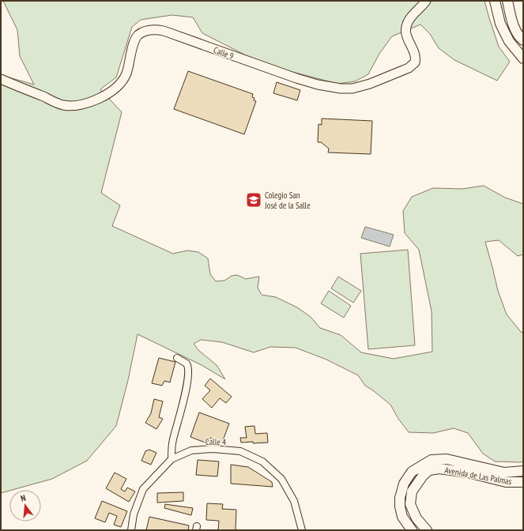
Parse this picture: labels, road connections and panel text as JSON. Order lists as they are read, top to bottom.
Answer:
{
  "streets": {
    "main road": ["Avenida de Las Palmas"],
    "street": ["Calle 9", "Calle 4"]
  },
  "places": {
    "school or university": ["Colegio San José de la Salle"]
  },
  "north": "top"
}
